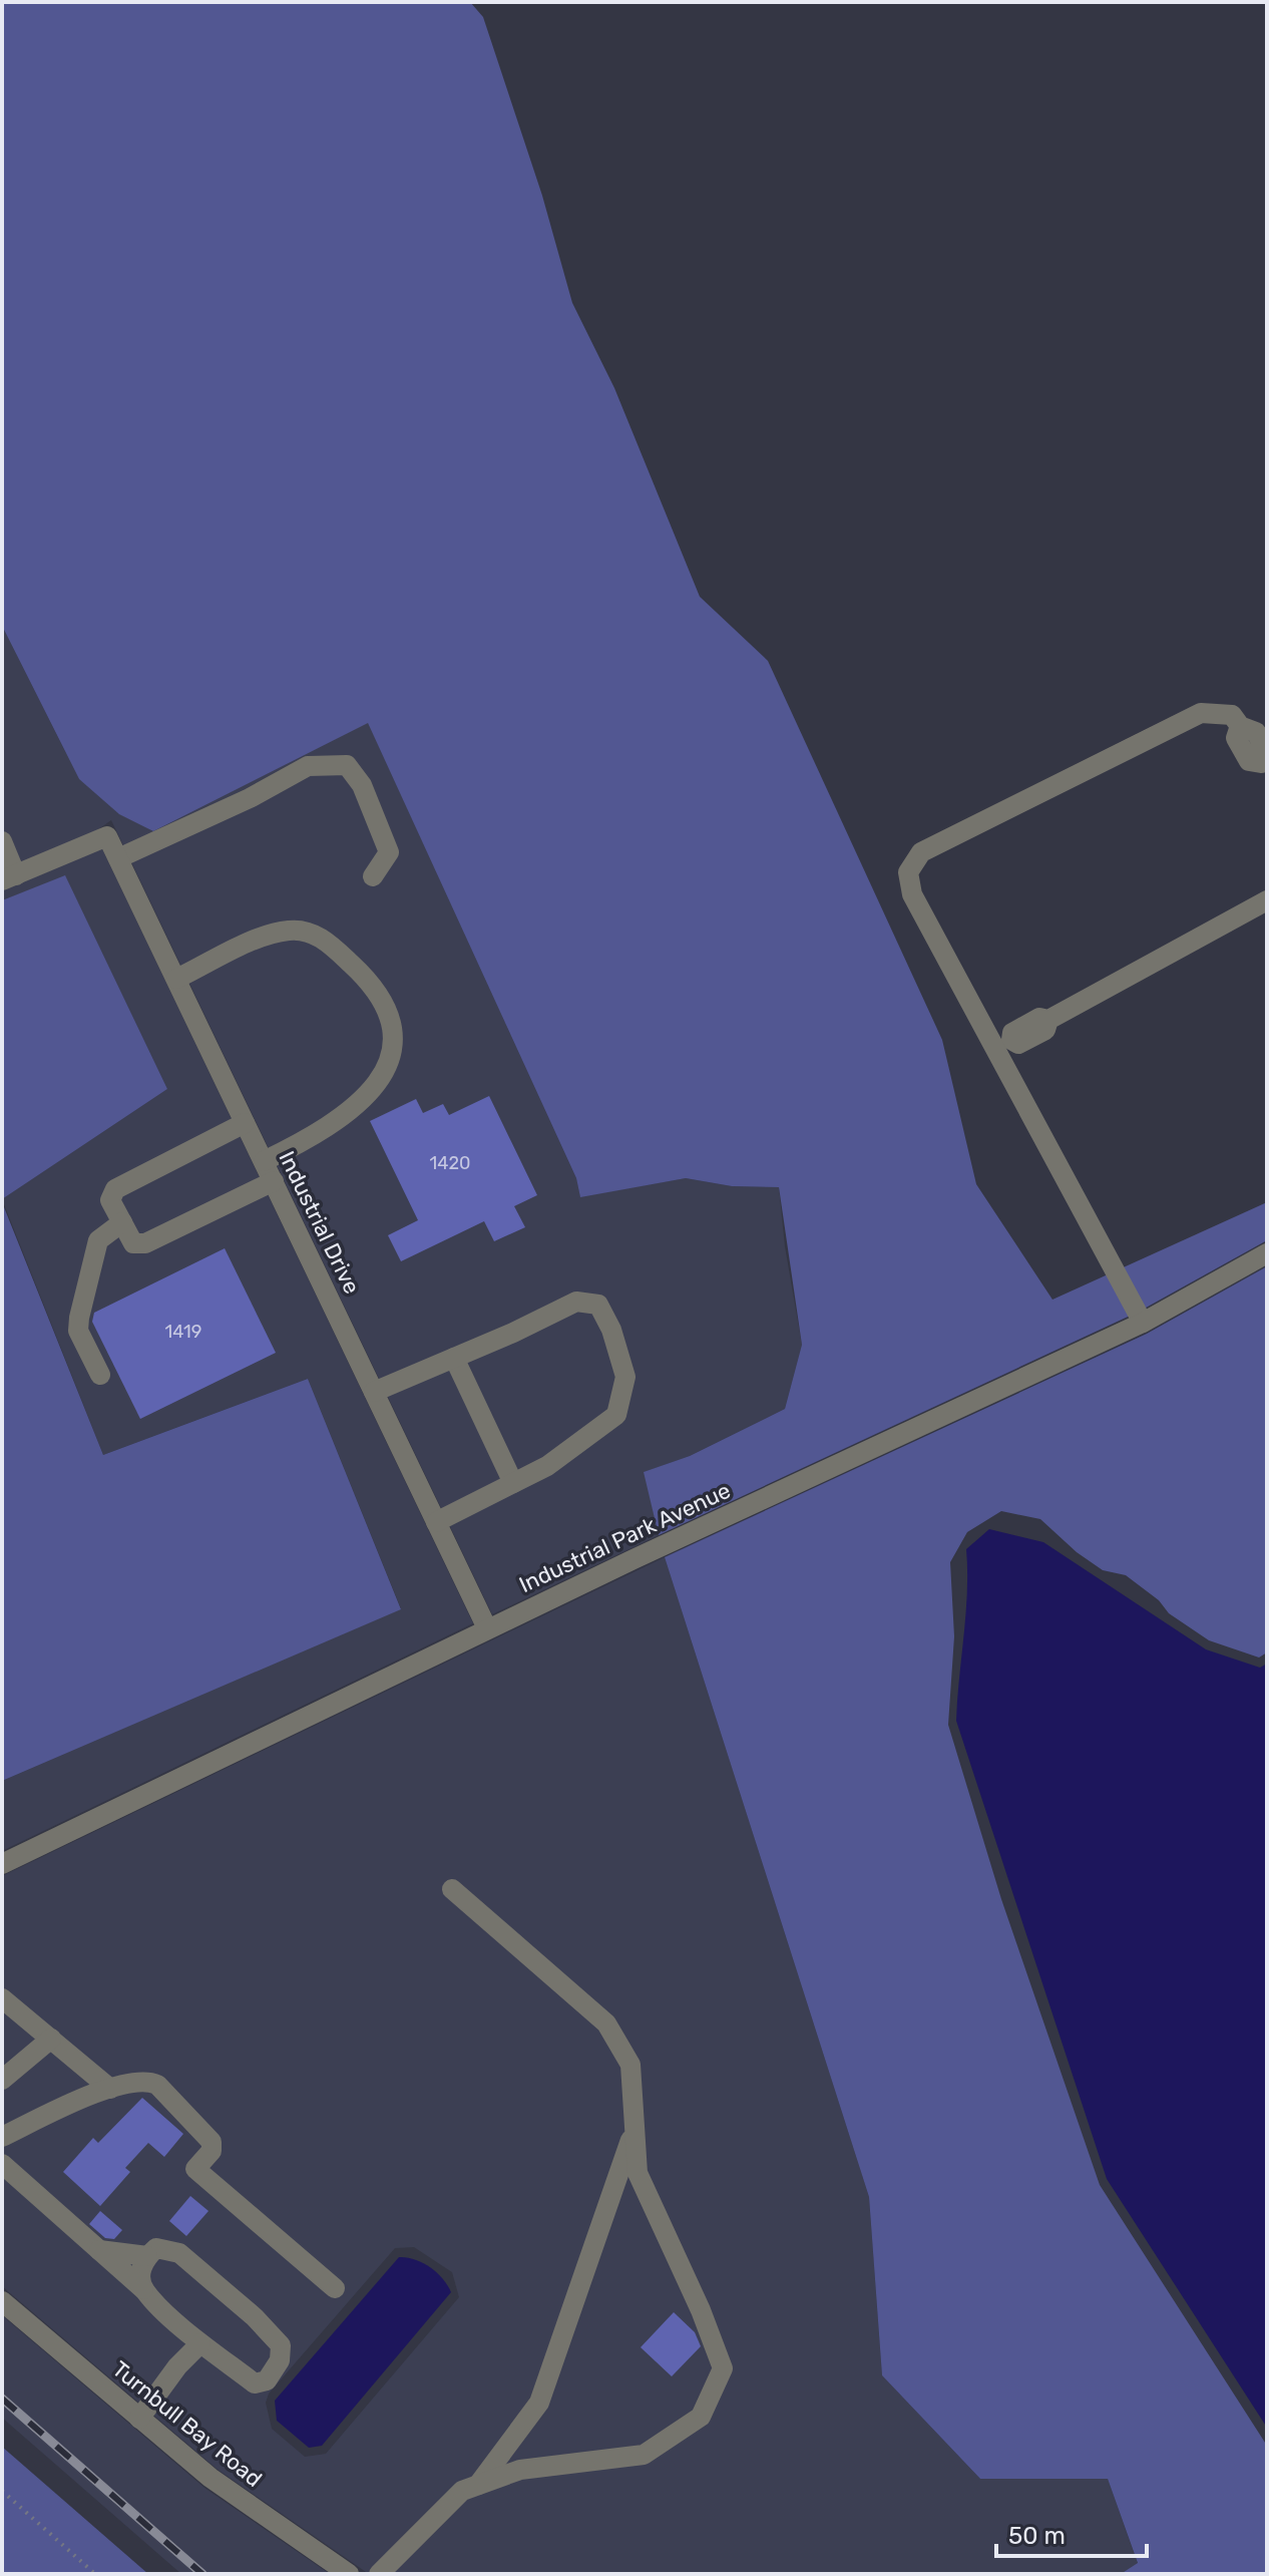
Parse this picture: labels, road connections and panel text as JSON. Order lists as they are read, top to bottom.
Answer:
{
  "streets": {
    "street": ["Industrial Drive", "Industrial Park Avenue", "Turnbull Bay Road"]
  },
  "crossings": [
    ["Industrial Drive", "Industrial Park Avenue"]
  ],
  "house_numbers": ["1420", "1419"],
  "scale_bar": "50 m"
}
